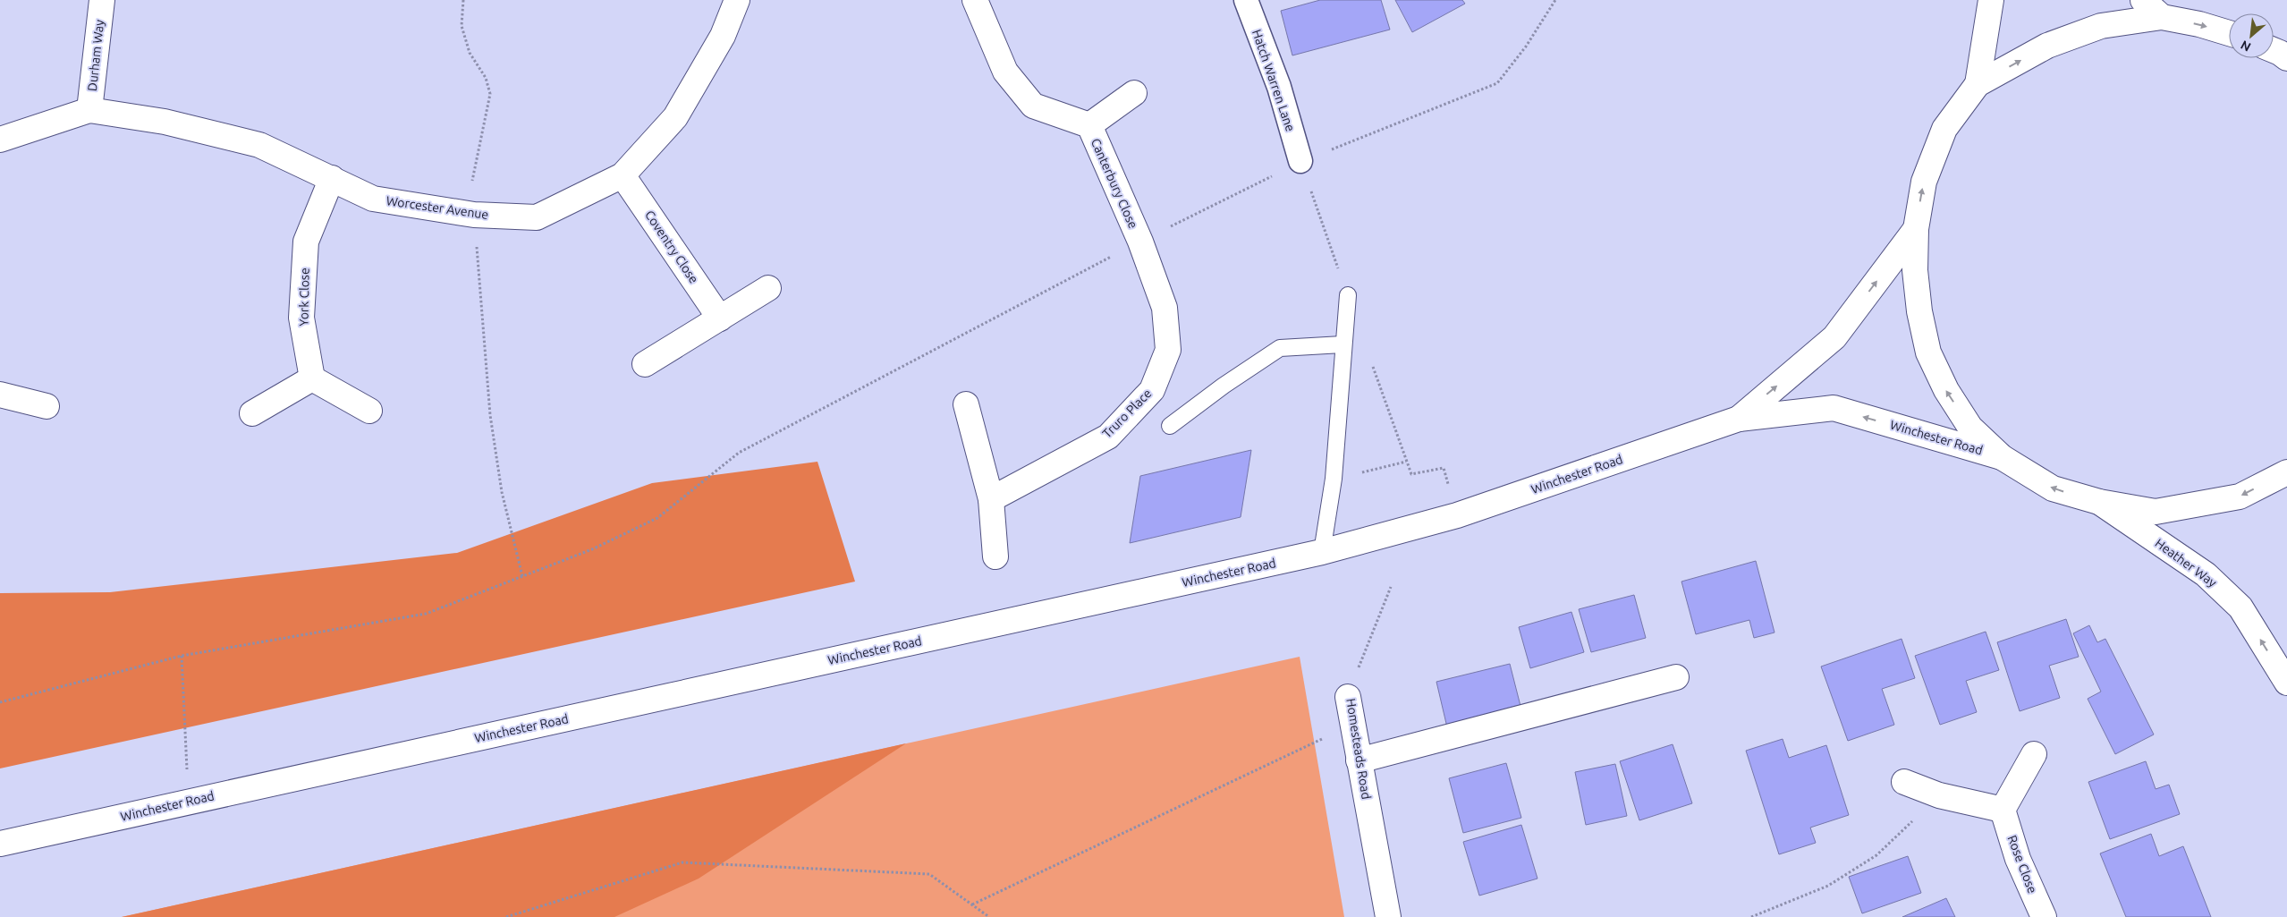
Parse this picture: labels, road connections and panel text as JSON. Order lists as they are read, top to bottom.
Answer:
{
  "streets": {
    "street": [
      "Durham Way",
      "Hatch Warren Lane",
      "Canterbury Close",
      "Worcester Avenue",
      "Coventry Close",
      "York Close",
      "Truro Place",
      "Winchester Road",
      "Heather Way",
      "Homesteads Road",
      "Rose Close"
    ]
  },
  "crossings": [
    ["Durham Way", "Worcester Avenue"],
    ["Canterbury Close", "Truro Place"],
    ["Worcester Avenue", "Coventry Close"],
    ["Worcester Avenue", "York Close"]
  ],
  "one_way": ["Heather Way"],
  "north": "bottom left"
}
